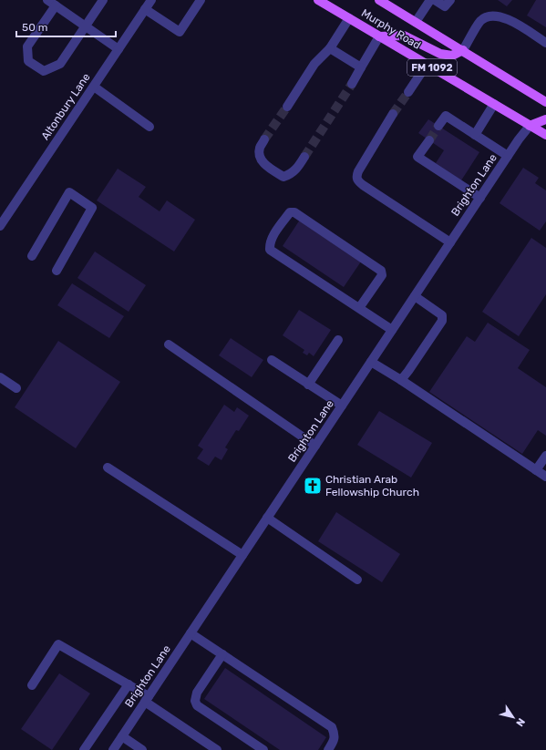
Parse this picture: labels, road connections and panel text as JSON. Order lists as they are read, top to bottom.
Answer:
{
  "streets": {
    "main road": ["Murphy Road", "FM 1092"],
    "street": ["Altonbury Lane", "Brighton Lane"]
  },
  "crossings": [
    ["Murphy Road", "Brighton Lane"]
  ],
  "places": {
    "church": ["Christian Arab Fellowship Church"]
  },
  "scale_bar": "50 m",
  "north": "bottom right"
}
